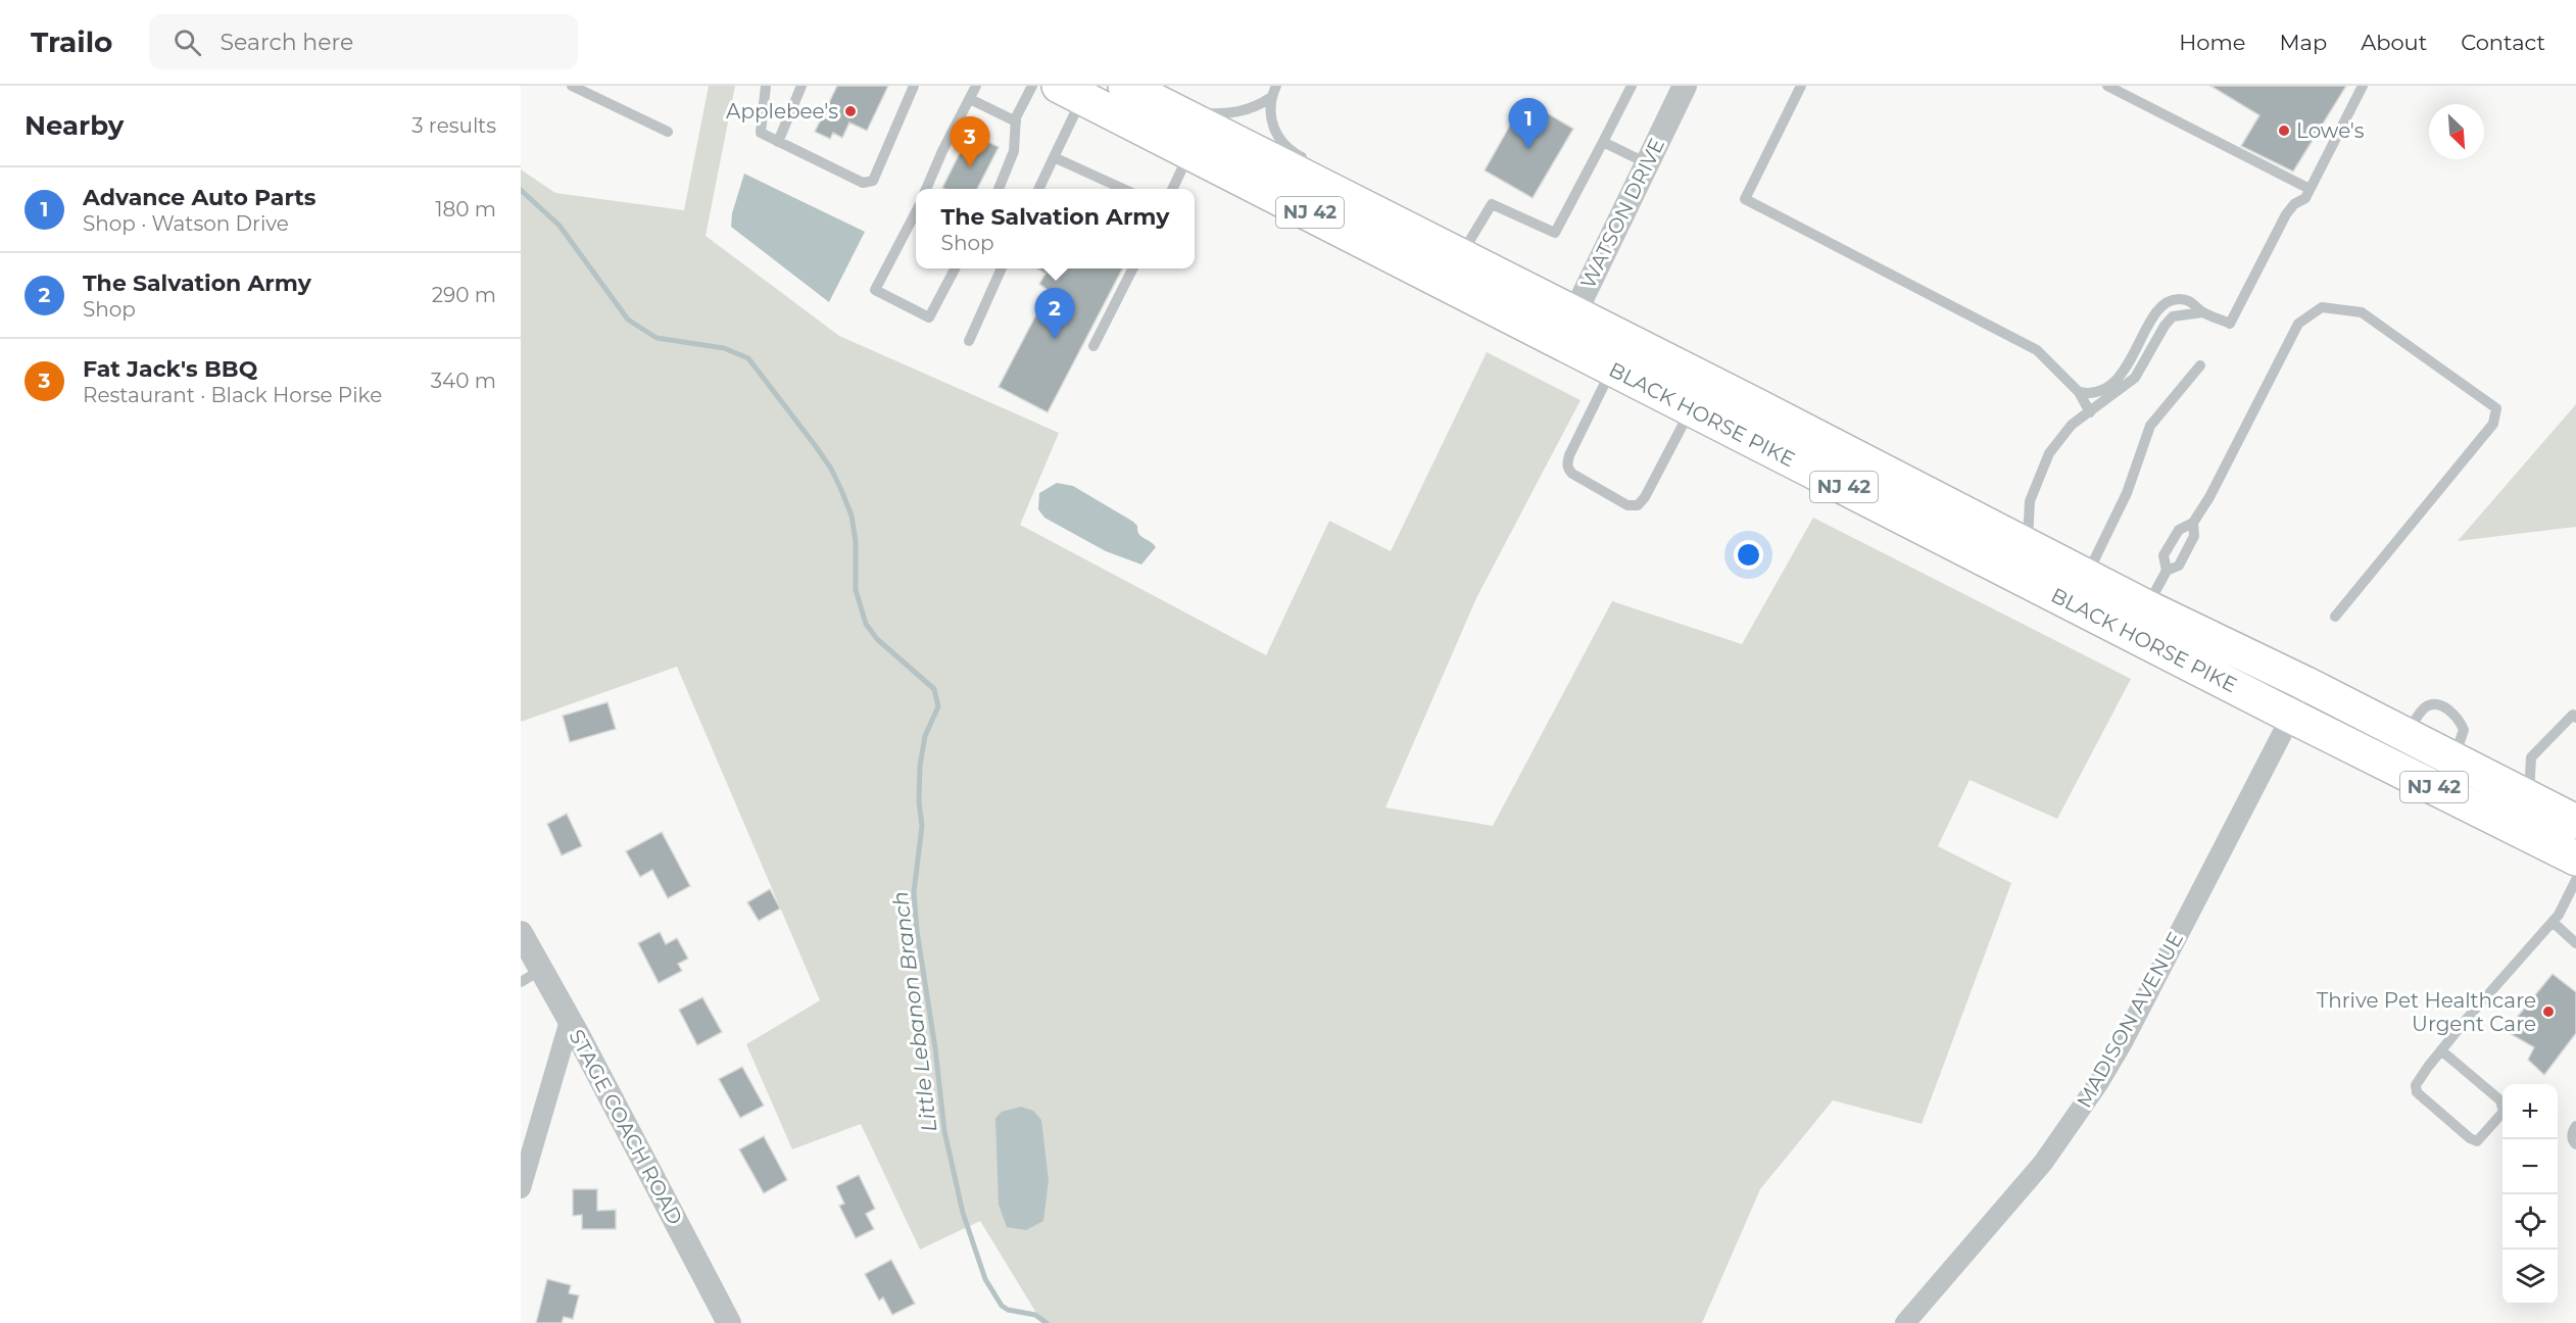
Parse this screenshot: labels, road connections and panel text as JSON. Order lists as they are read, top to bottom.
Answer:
{
  "streets": {
    "highway": ["NJ 42", "BLACK HORSE PIKE"],
    "street": ["WATSON DRIVE", "MADISON AVENUE", "STAGE COACH ROAD"]
  },
  "crossings": [
    ["WATSON DRIVE", "BLACK HORSE PIKE"],
    ["BLACK HORSE PIKE", "MADISON AVENUE"]
  ],
  "water": ["Little Lebanon Branch"],
  "places": ["Applebee's", "Lowe's", "Thrive Pet Healthcare Urgent Care"],
  "north": "bottom right",
  "page": {
    "header": "Trailo",
    "search": "Search here",
    "nav": [
      "Home",
      "Map",
      "About",
      "Contact"
    ],
    "heading": ["Nearby", "3 results"],
    "pins": ["1", "3", "2"],
    "list": [
      {
        "mark": "1",
        "name": "Advance Auto Parts",
        "note": "Shop · Watson Drive",
        "value": "180 m"
      },
      {
        "mark": "2",
        "name": "The Salvation Army",
        "note": "Shop",
        "value": "290 m"
      },
      {
        "mark": "3",
        "name": "Fat Jack's BBQ",
        "note": "Restaurant · Black Horse Pike",
        "value": "340 m"
      }
    ],
    "popup": ["The Salvation Army", "Shop"],
    "map_buttons": ["+", "−"]
  }
}
